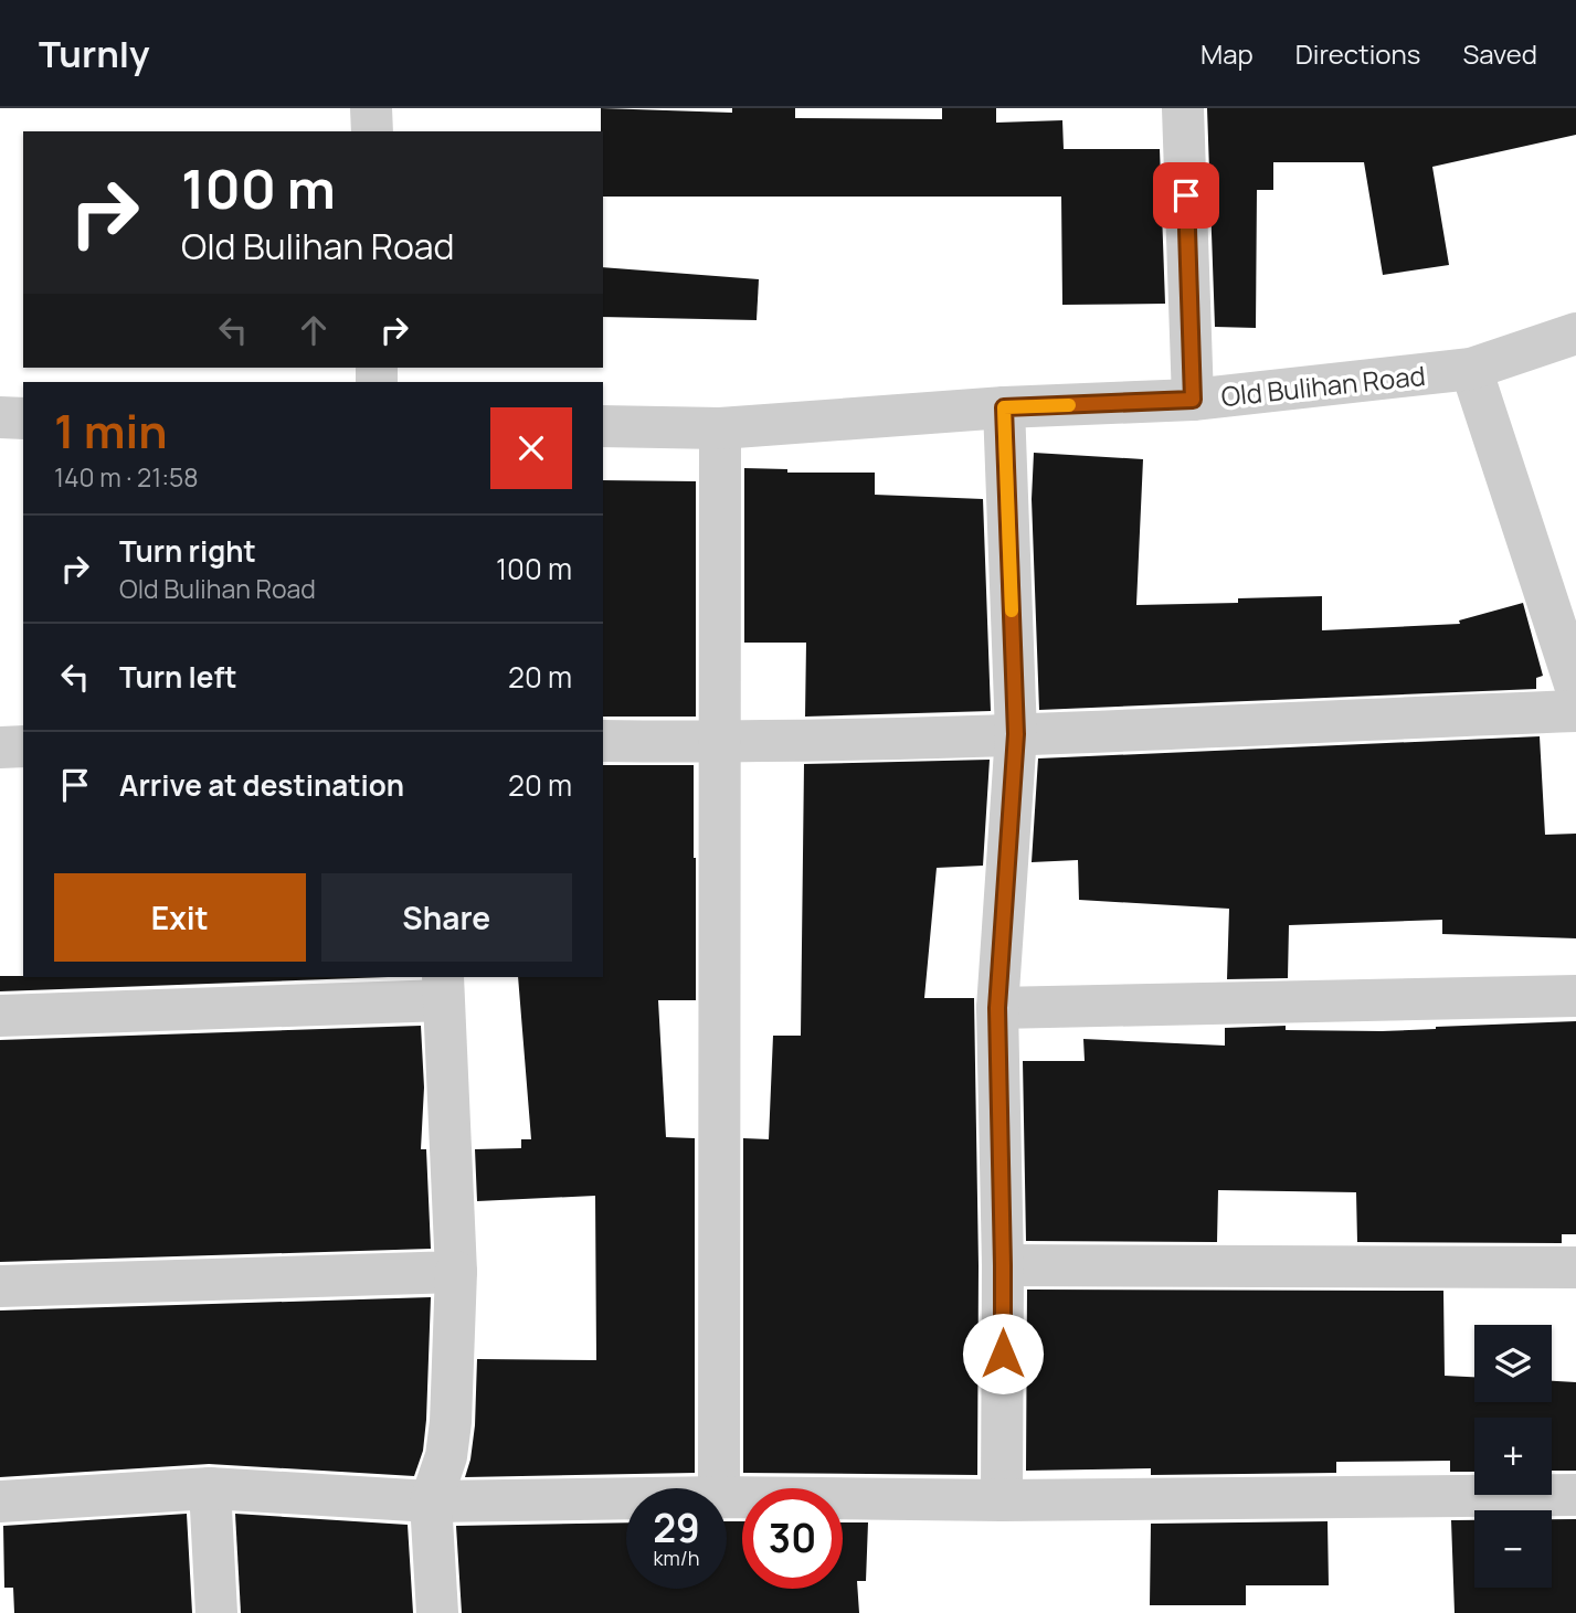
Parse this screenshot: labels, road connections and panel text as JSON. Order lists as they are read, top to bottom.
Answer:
{
  "streets": {
    "street": ["Old Bulihan Road"]
  },
  "page": {
    "header": "Turnly",
    "nav": ["Map", "Directions", "Saved"],
    "turn": ["100 m", "Old Bulihan Road"],
    "heading": ["1 min", "140 m · 21:58"],
    "list": [
      {
        "name": "Turn right",
        "note": "Old Bulihan Road",
        "value": "100 m"
      },
      {
        "name": "Turn left",
        "value": "20 m"
      },
      {
        "name": "Arrive at destination",
        "value": "20 m"
      }
    ],
    "buttons": ["Exit", "Share"],
    "map_buttons": ["+", "−"],
    "speed": "29 km/h",
    "limit": "30"
  }
}
